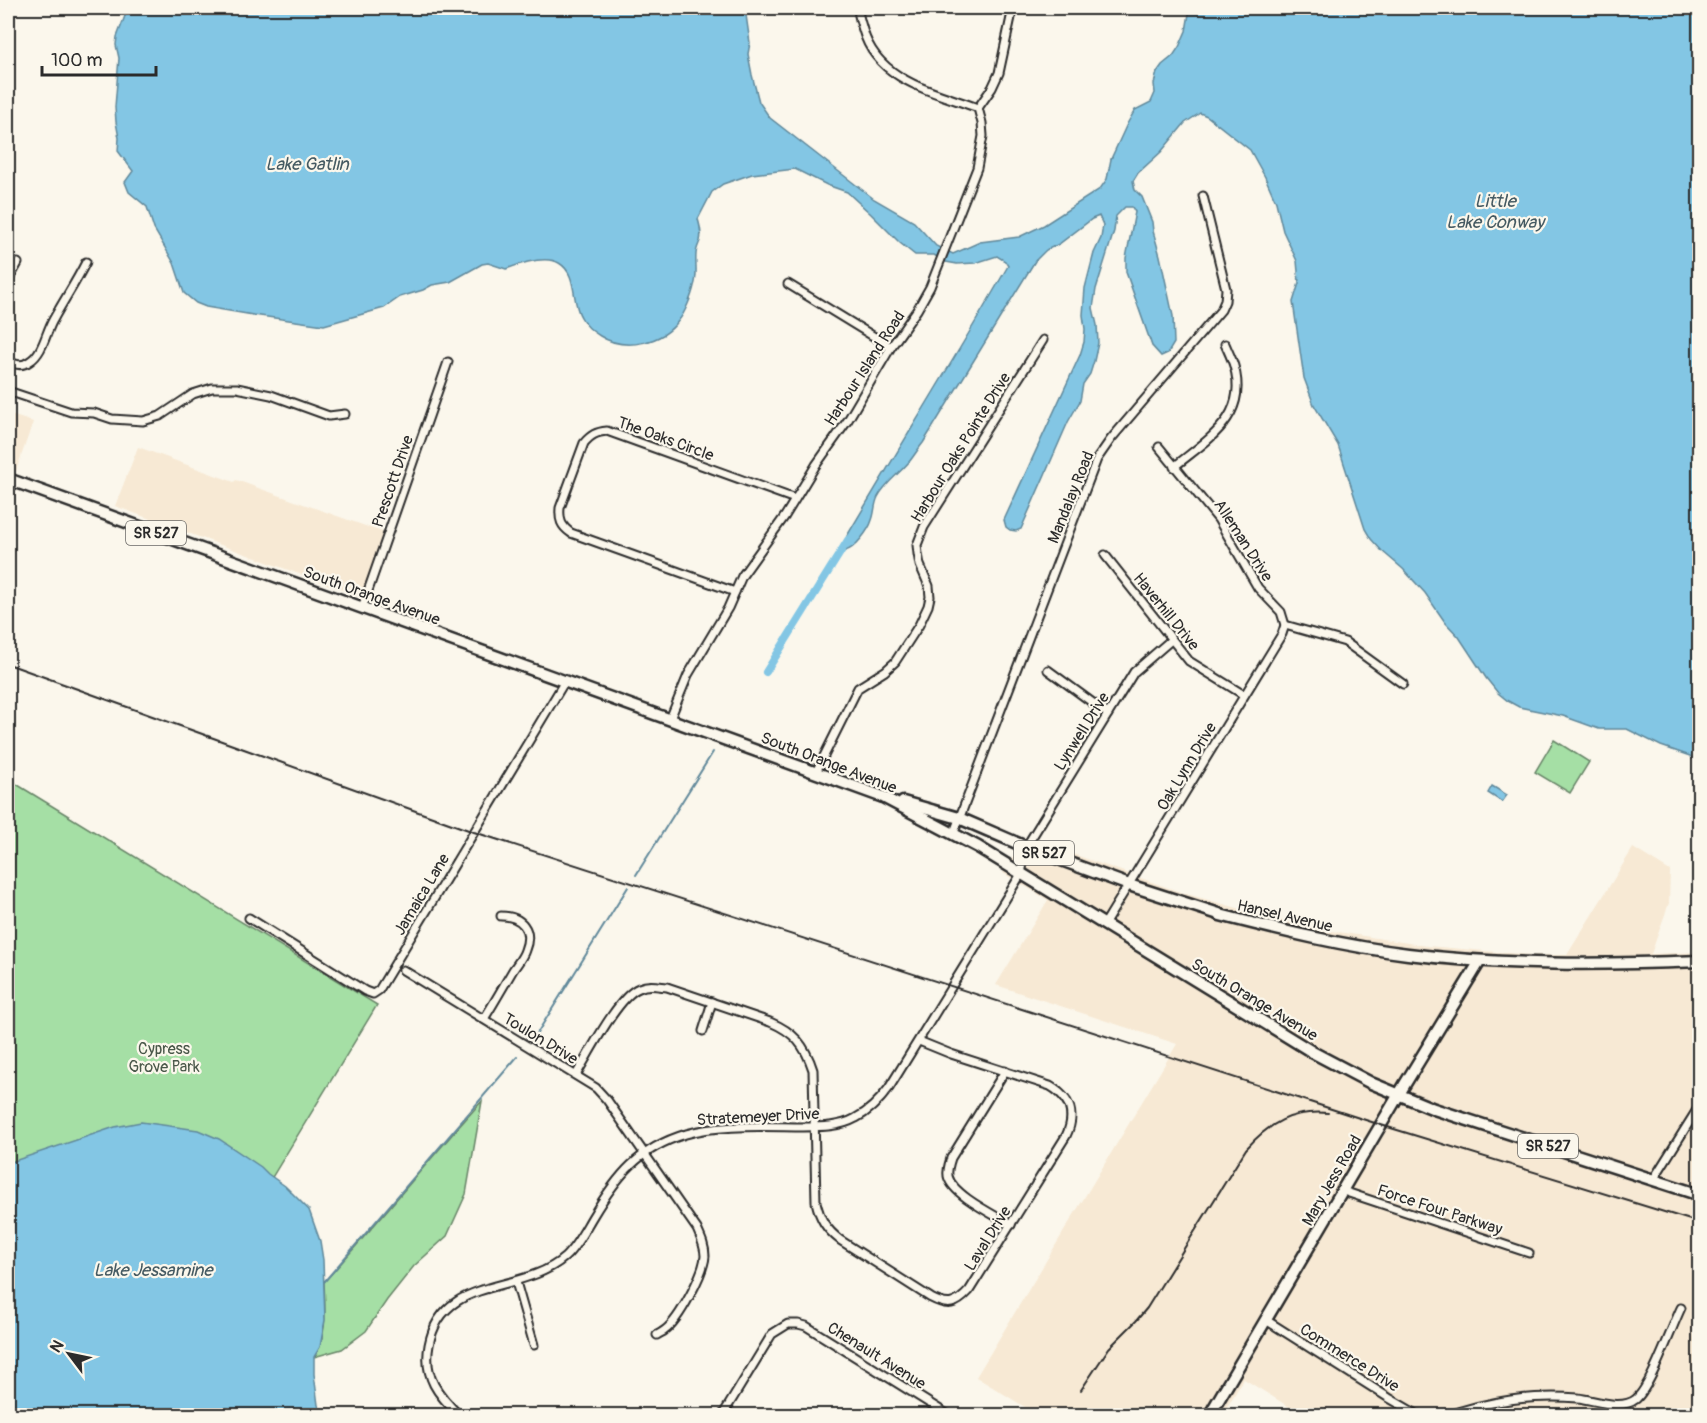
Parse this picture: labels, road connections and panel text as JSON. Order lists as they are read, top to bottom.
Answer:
{
  "streets": {
    "main road": [
      "SR 527",
      "South Orange Avenue",
      "Hansel Avenue",
      "Mary Jess Road"
    ],
    "street": [
      "Harbour Island Road",
      "The Oaks Circle",
      "Harbour Oaks Pointe Drive",
      "Prescott Drive",
      "Mandalay Road",
      "Alleman Drive",
      "Haverhill Drive",
      "Lynwell Drive",
      "Oak Lynn Drive",
      "Jamaica Lane",
      "Toulon Drive",
      "Stratemeyer Drive",
      "Force Four Parkway",
      "Laval Drive",
      "Chenault Avenue",
      "Commerce Drive"
    ]
  },
  "crossings": [
    ["Harbour Island Road", "The Oaks Circle"],
    ["Harbour Island Road", "South Orange Avenue"],
    ["Harbour Oaks Pointe Drive", "South Orange Avenue"],
    ["Prescott Drive", "South Orange Avenue"],
    ["Mandalay Road", "South Orange Avenue"],
    ["Mandalay Road", "Hansel Avenue"],
    ["Alleman Drive", "Oak Lynn Drive"],
    ["South Orange Avenue", "Oak Lynn Drive"],
    ["South Orange Avenue", "Jamaica Lane"],
    ["South Orange Avenue", "Hansel Avenue"],
    ["South Orange Avenue", "Stratemeyer Drive"],
    ["South Orange Avenue", "Mary Jess Road"],
    ["Haverhill Drive", "Lynwell Drive"],
    ["Haverhill Drive", "Oak Lynn Drive"],
    ["Lynwell Drive", "Hansel Avenue"],
    ["Oak Lynn Drive", "Hansel Avenue"],
    ["Hansel Avenue", "Mary Jess Road"],
    ["Toulon Drive", "Stratemeyer Drive"],
    ["Toulon Drive", "Laval Drive"],
    ["Stratemeyer Drive", "Laval Drive"],
    ["Mary Jess Road", "Force Four Parkway"],
    ["Mary Jess Road", "Commerce Drive"]
  ],
  "water": ["Lake Gatlin", "Little Lake Conway", "Lake Jessamine"],
  "parks": ["Cypress Grove Park"],
  "scale_bar": "100 m",
  "north": "top left"
}
